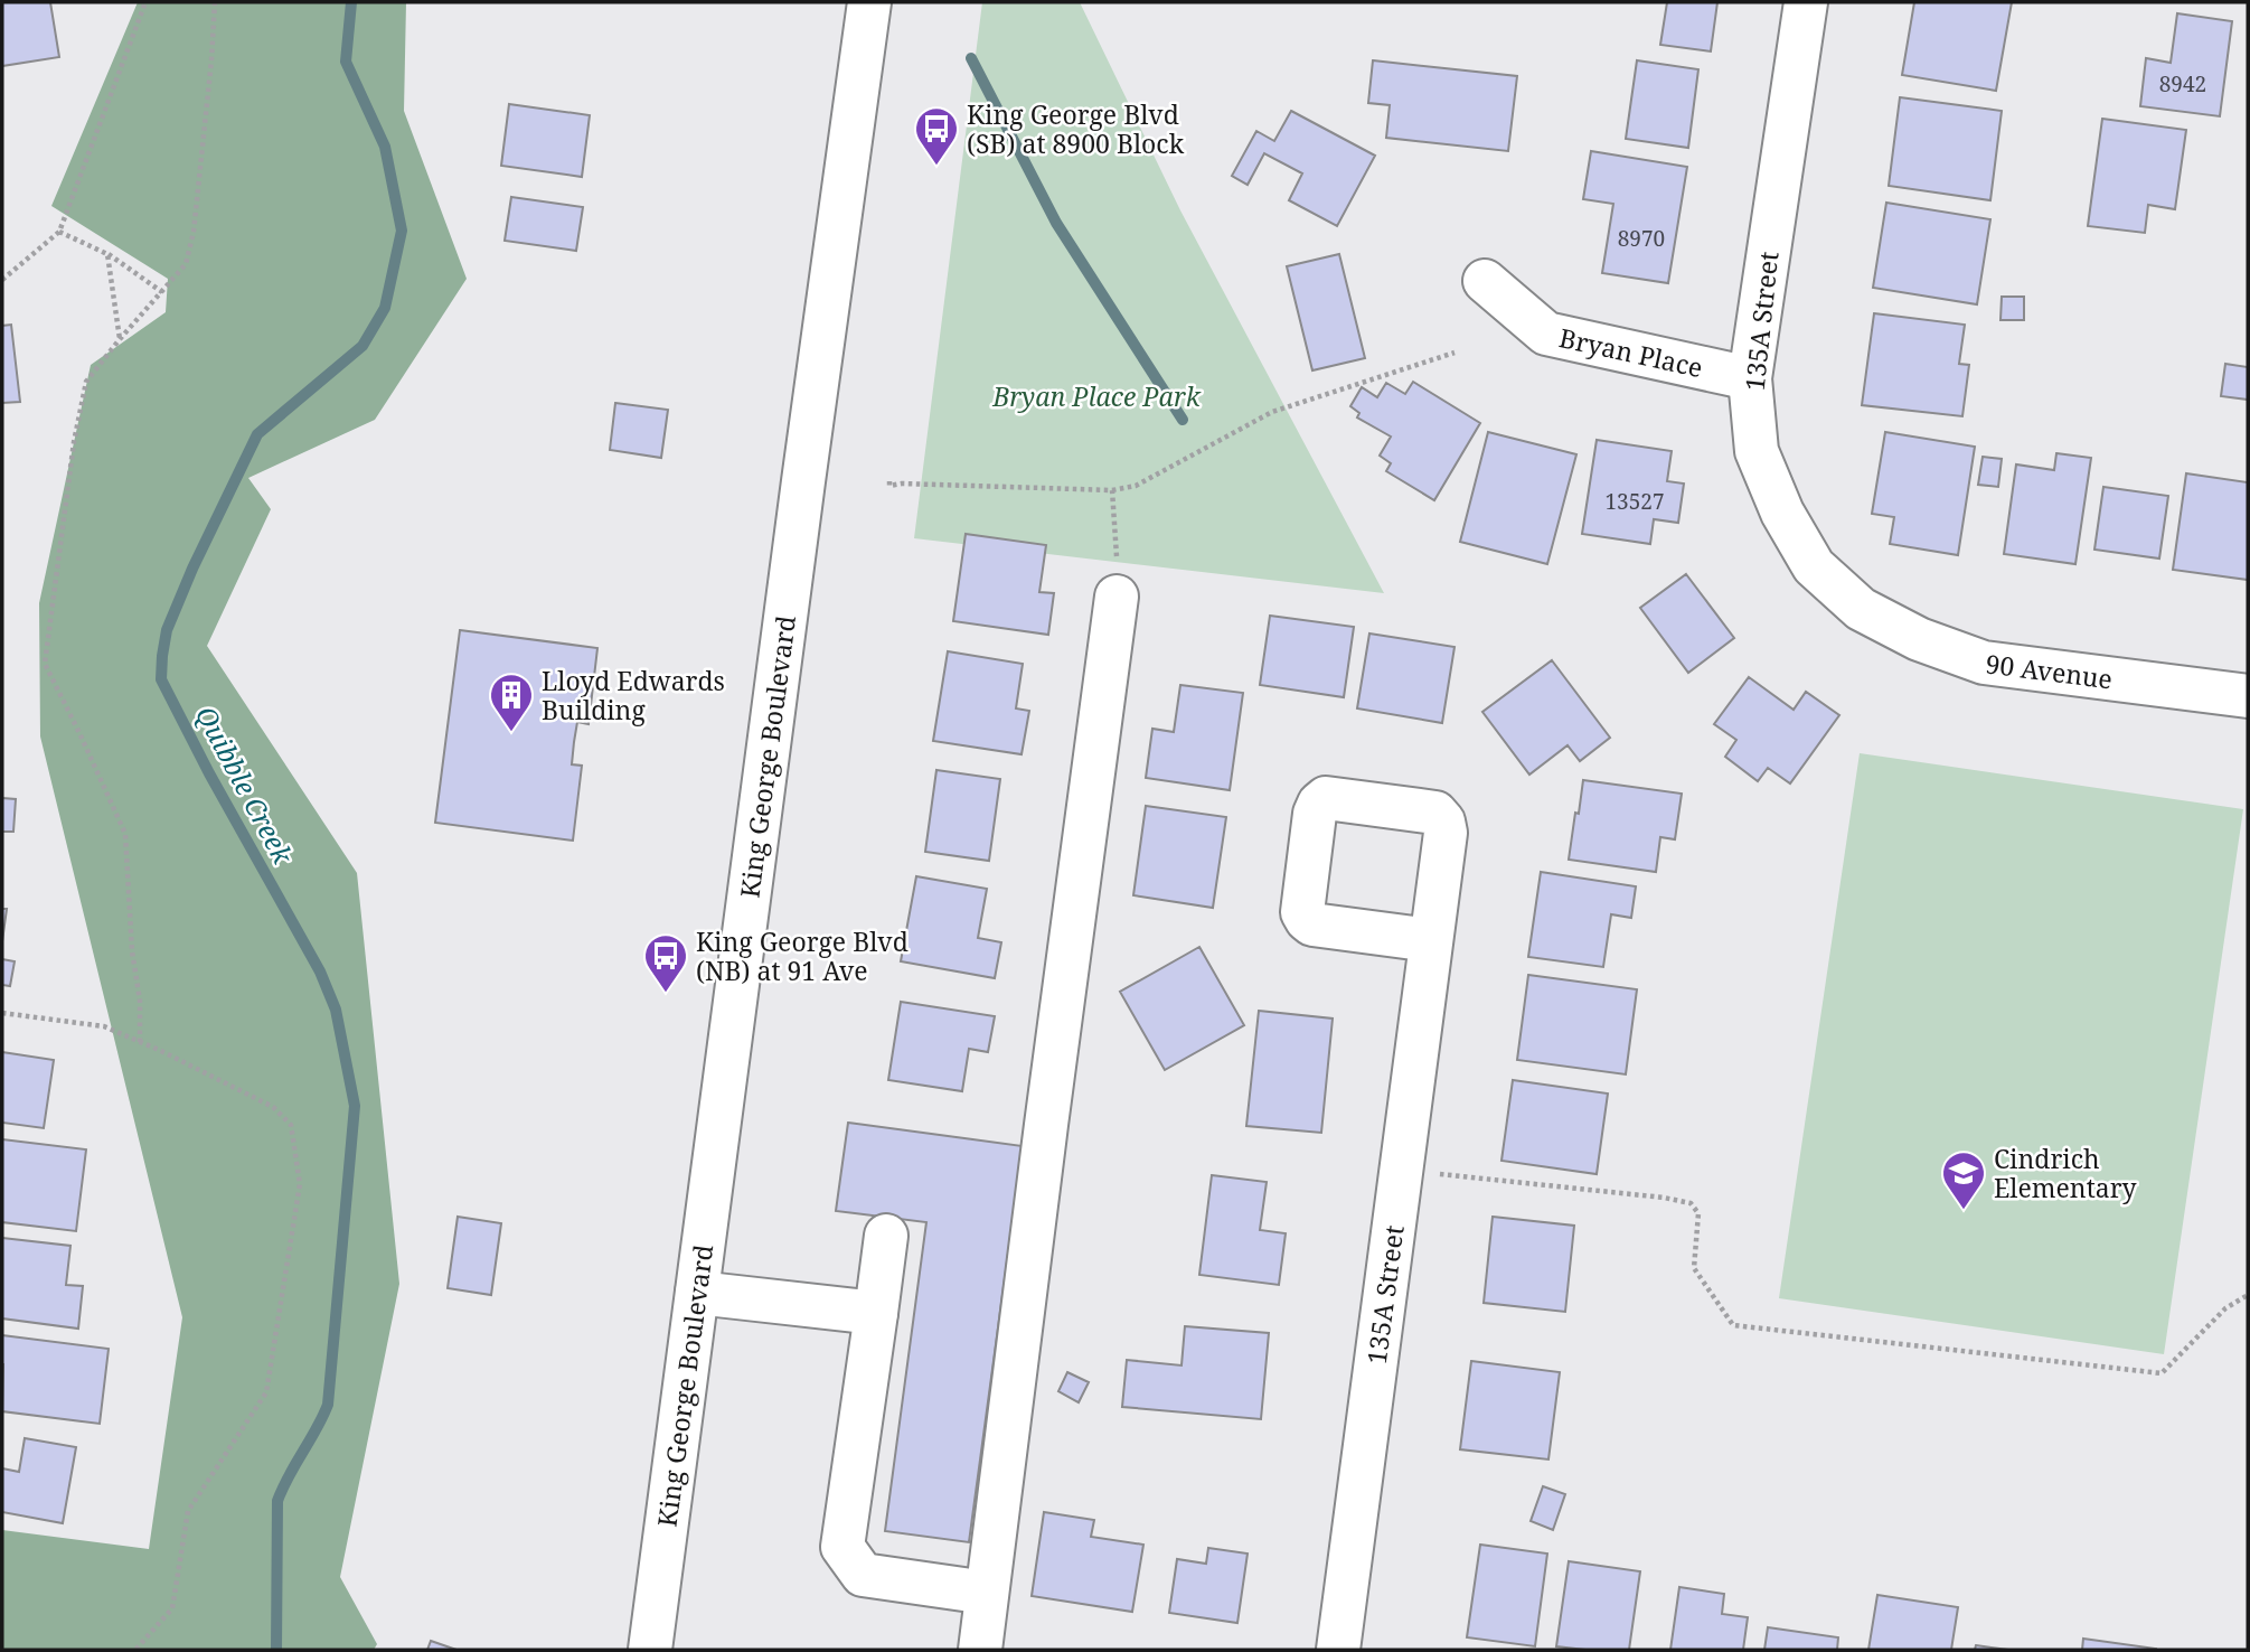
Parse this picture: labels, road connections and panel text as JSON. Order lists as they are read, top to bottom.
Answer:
{
  "streets": {
    "street": [
      "135A Street",
      "Bryan Place",
      "90 Avenue",
      "King George Boulevard"
    ]
  },
  "crossings": [
    ["135A Street", "Bryan Place"],
    ["135A Street", "90 Avenue"]
  ],
  "water": ["Quibble Creek"],
  "parks": ["Bryan Place Park"],
  "places": {
    "bus stop": ["King George Blvd (SB) at 8900 Block", "King George Blvd (NB) at 91 Ave"],
    "building": ["Lloyd Edwards Building"],
    "school or university": ["Cindrich Elementary"]
  },
  "house_numbers": ["8942", "8970", "13527"]
}
